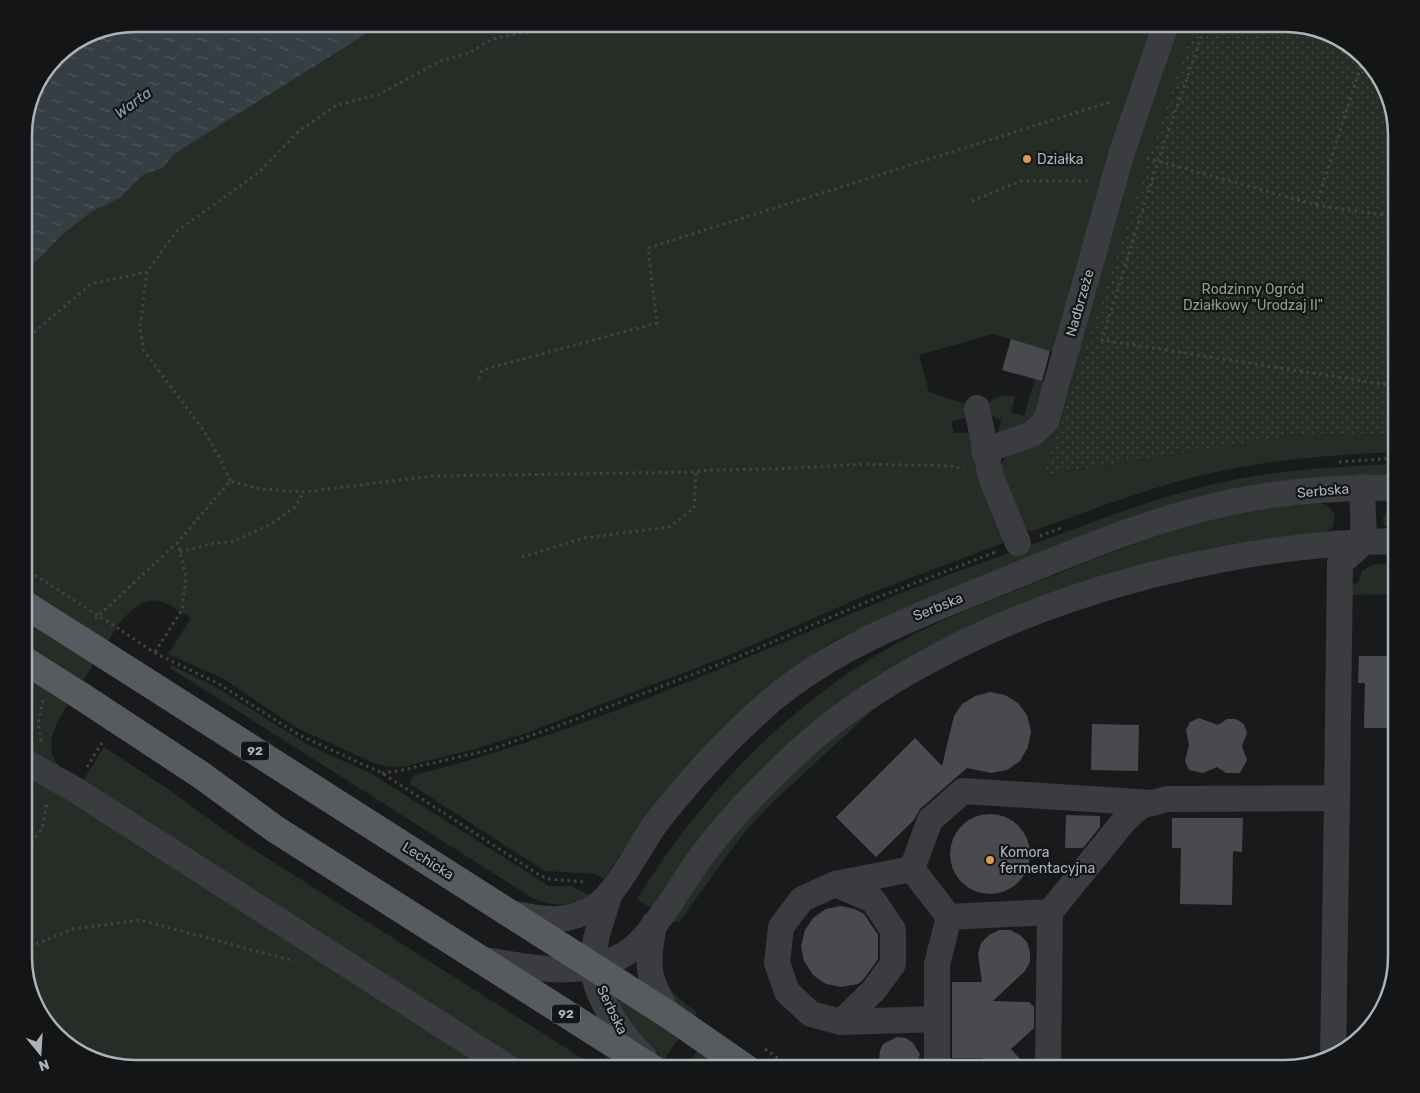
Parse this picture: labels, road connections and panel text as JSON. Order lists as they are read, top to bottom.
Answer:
{
  "streets": {
    "main road": ["92", "Lechicka"],
    "street": ["Nadbrzeże", "Serbska"]
  },
  "crossings": [
    ["Serbska", "92"],
    ["Serbska", "Lechicka"]
  ],
  "water": ["Warta"],
  "parks": ["Rodzinny Ogród Działkowy \"Urodzaj II\""],
  "places": ["Działka", "Komora fermentacyjna"],
  "north": "bottom"
}
